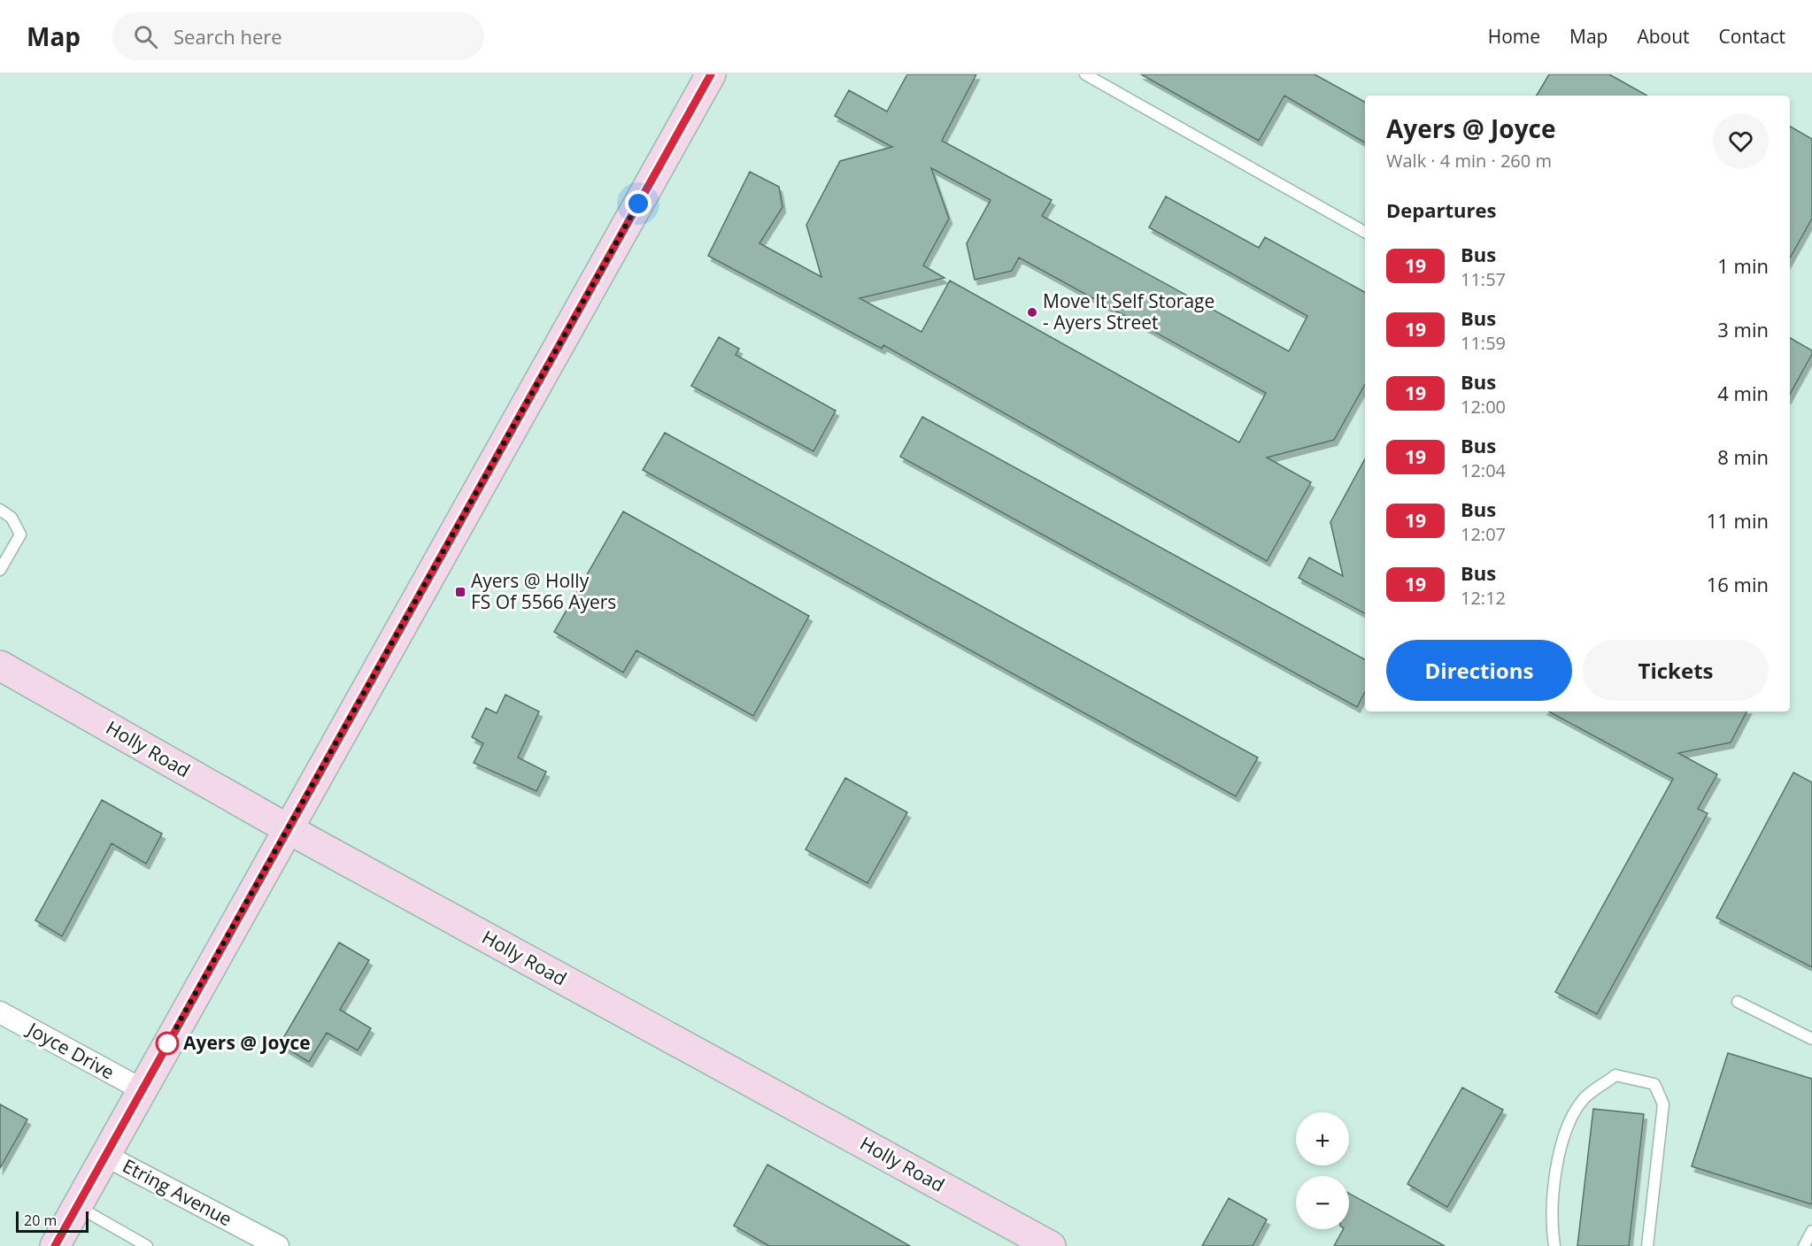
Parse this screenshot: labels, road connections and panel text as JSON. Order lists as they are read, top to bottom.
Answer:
{
  "streets": {
    "main road": ["Holly Road"],
    "street": ["Joyce Drive", "Etring Avenue"]
  },
  "places": {
    "other": ["Move It Self Storage - Ayers Street", "Ayers @ Joyce"],
    "transit": ["Ayers @ Holly FS Of 5566 Ayers"]
  },
  "lines": ["bus line 19"],
  "scale_bar": "20 m",
  "page": {
    "header": "Map",
    "search": "Search here",
    "nav": [
      "Home",
      "Map",
      "About",
      "Contact"
    ],
    "heading": [
      ["Ayers @ Joyce", "Walk · 4 min · 260 m"],
      "Departures"
    ],
    "list": [
      {
        "mark": "19",
        "name": "Bus",
        "note": "11:57",
        "value": "1 min"
      },
      {
        "mark": "19",
        "name": "Bus",
        "note": "11:59",
        "value": "3 min"
      },
      {
        "mark": "19",
        "name": "Bus",
        "note": "12:00",
        "value": "4 min"
      },
      {
        "mark": "19",
        "name": "Bus",
        "note": "12:04",
        "value": "8 min"
      },
      {
        "mark": "19",
        "name": "Bus",
        "note": "12:07",
        "value": "11 min"
      },
      {
        "mark": "19",
        "name": "Bus",
        "note": "12:12",
        "value": "16 min"
      }
    ],
    "buttons": ["Directions", "Tickets"],
    "map_buttons": ["+", "−"],
    "scale": "20 m"
  }
}
